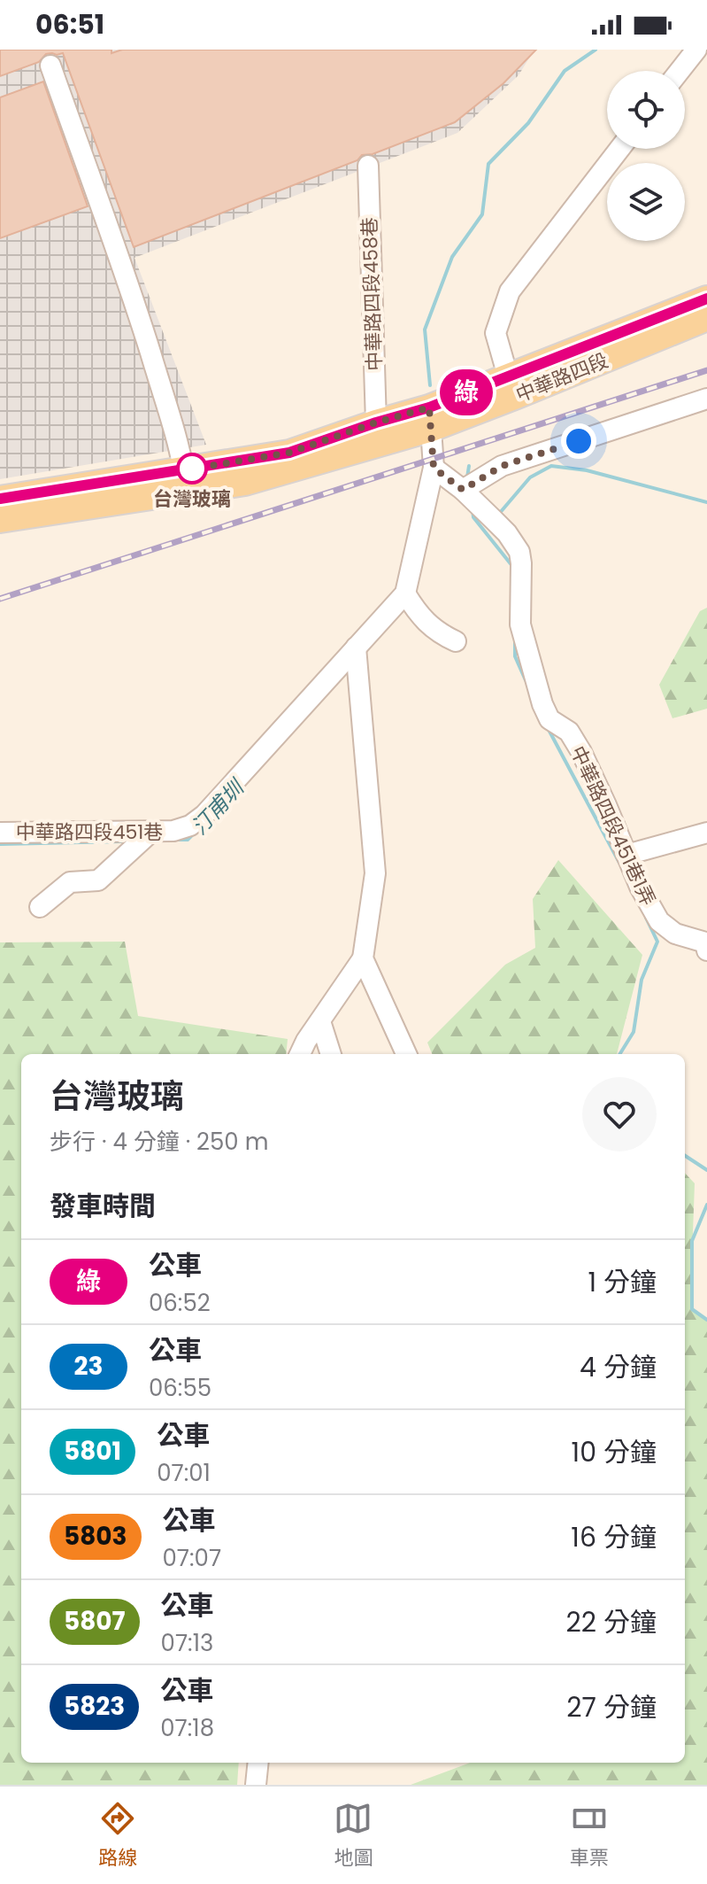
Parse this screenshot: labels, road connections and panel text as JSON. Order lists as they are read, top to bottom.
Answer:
{
  "streets": {
    "main road": ["中華路四段"],
    "lane": ["中華路四段458巷", "中華路四段451巷1弄", "中華路四段451巷"]
  },
  "crossings": [
    ["中華路四段458巷", "中華路四段"],
    ["中華路四段", "中華路四段451巷"],
    ["中華路四段451巷1弄", "中華路四段451巷"]
  ],
  "water": ["汀甫圳"],
  "places": ["台灣玻璃"],
  "lines": ["bus line 綠"],
  "page": {
    "status": "06:51",
    "on_map": "綠",
    "heading": [
      ["台灣玻璃", "步行 · 4 分鐘 · 250 m"],
      "發車時間"
    ],
    "list": [
      {
        "mark": "綠",
        "name": "公車",
        "note": "06:52",
        "value": "1 分鐘"
      },
      {
        "mark": "23",
        "name": "公車",
        "note": "06:55",
        "value": "4 分鐘"
      },
      {
        "mark": "5801",
        "name": "公車",
        "note": "07:01",
        "value": "10 分鐘"
      },
      {
        "mark": "5803",
        "name": "公車",
        "note": "07:07",
        "value": "16 分鐘"
      },
      {
        "mark": "5807",
        "name": "公車",
        "note": "07:13",
        "value": "22 分鐘"
      },
      {
        "mark": "5823",
        "name": "公車",
        "note": "07:18",
        "value": "27 分鐘"
      }
    ],
    "tabs": ["路線", "地圖", "車票"]
  }
}
